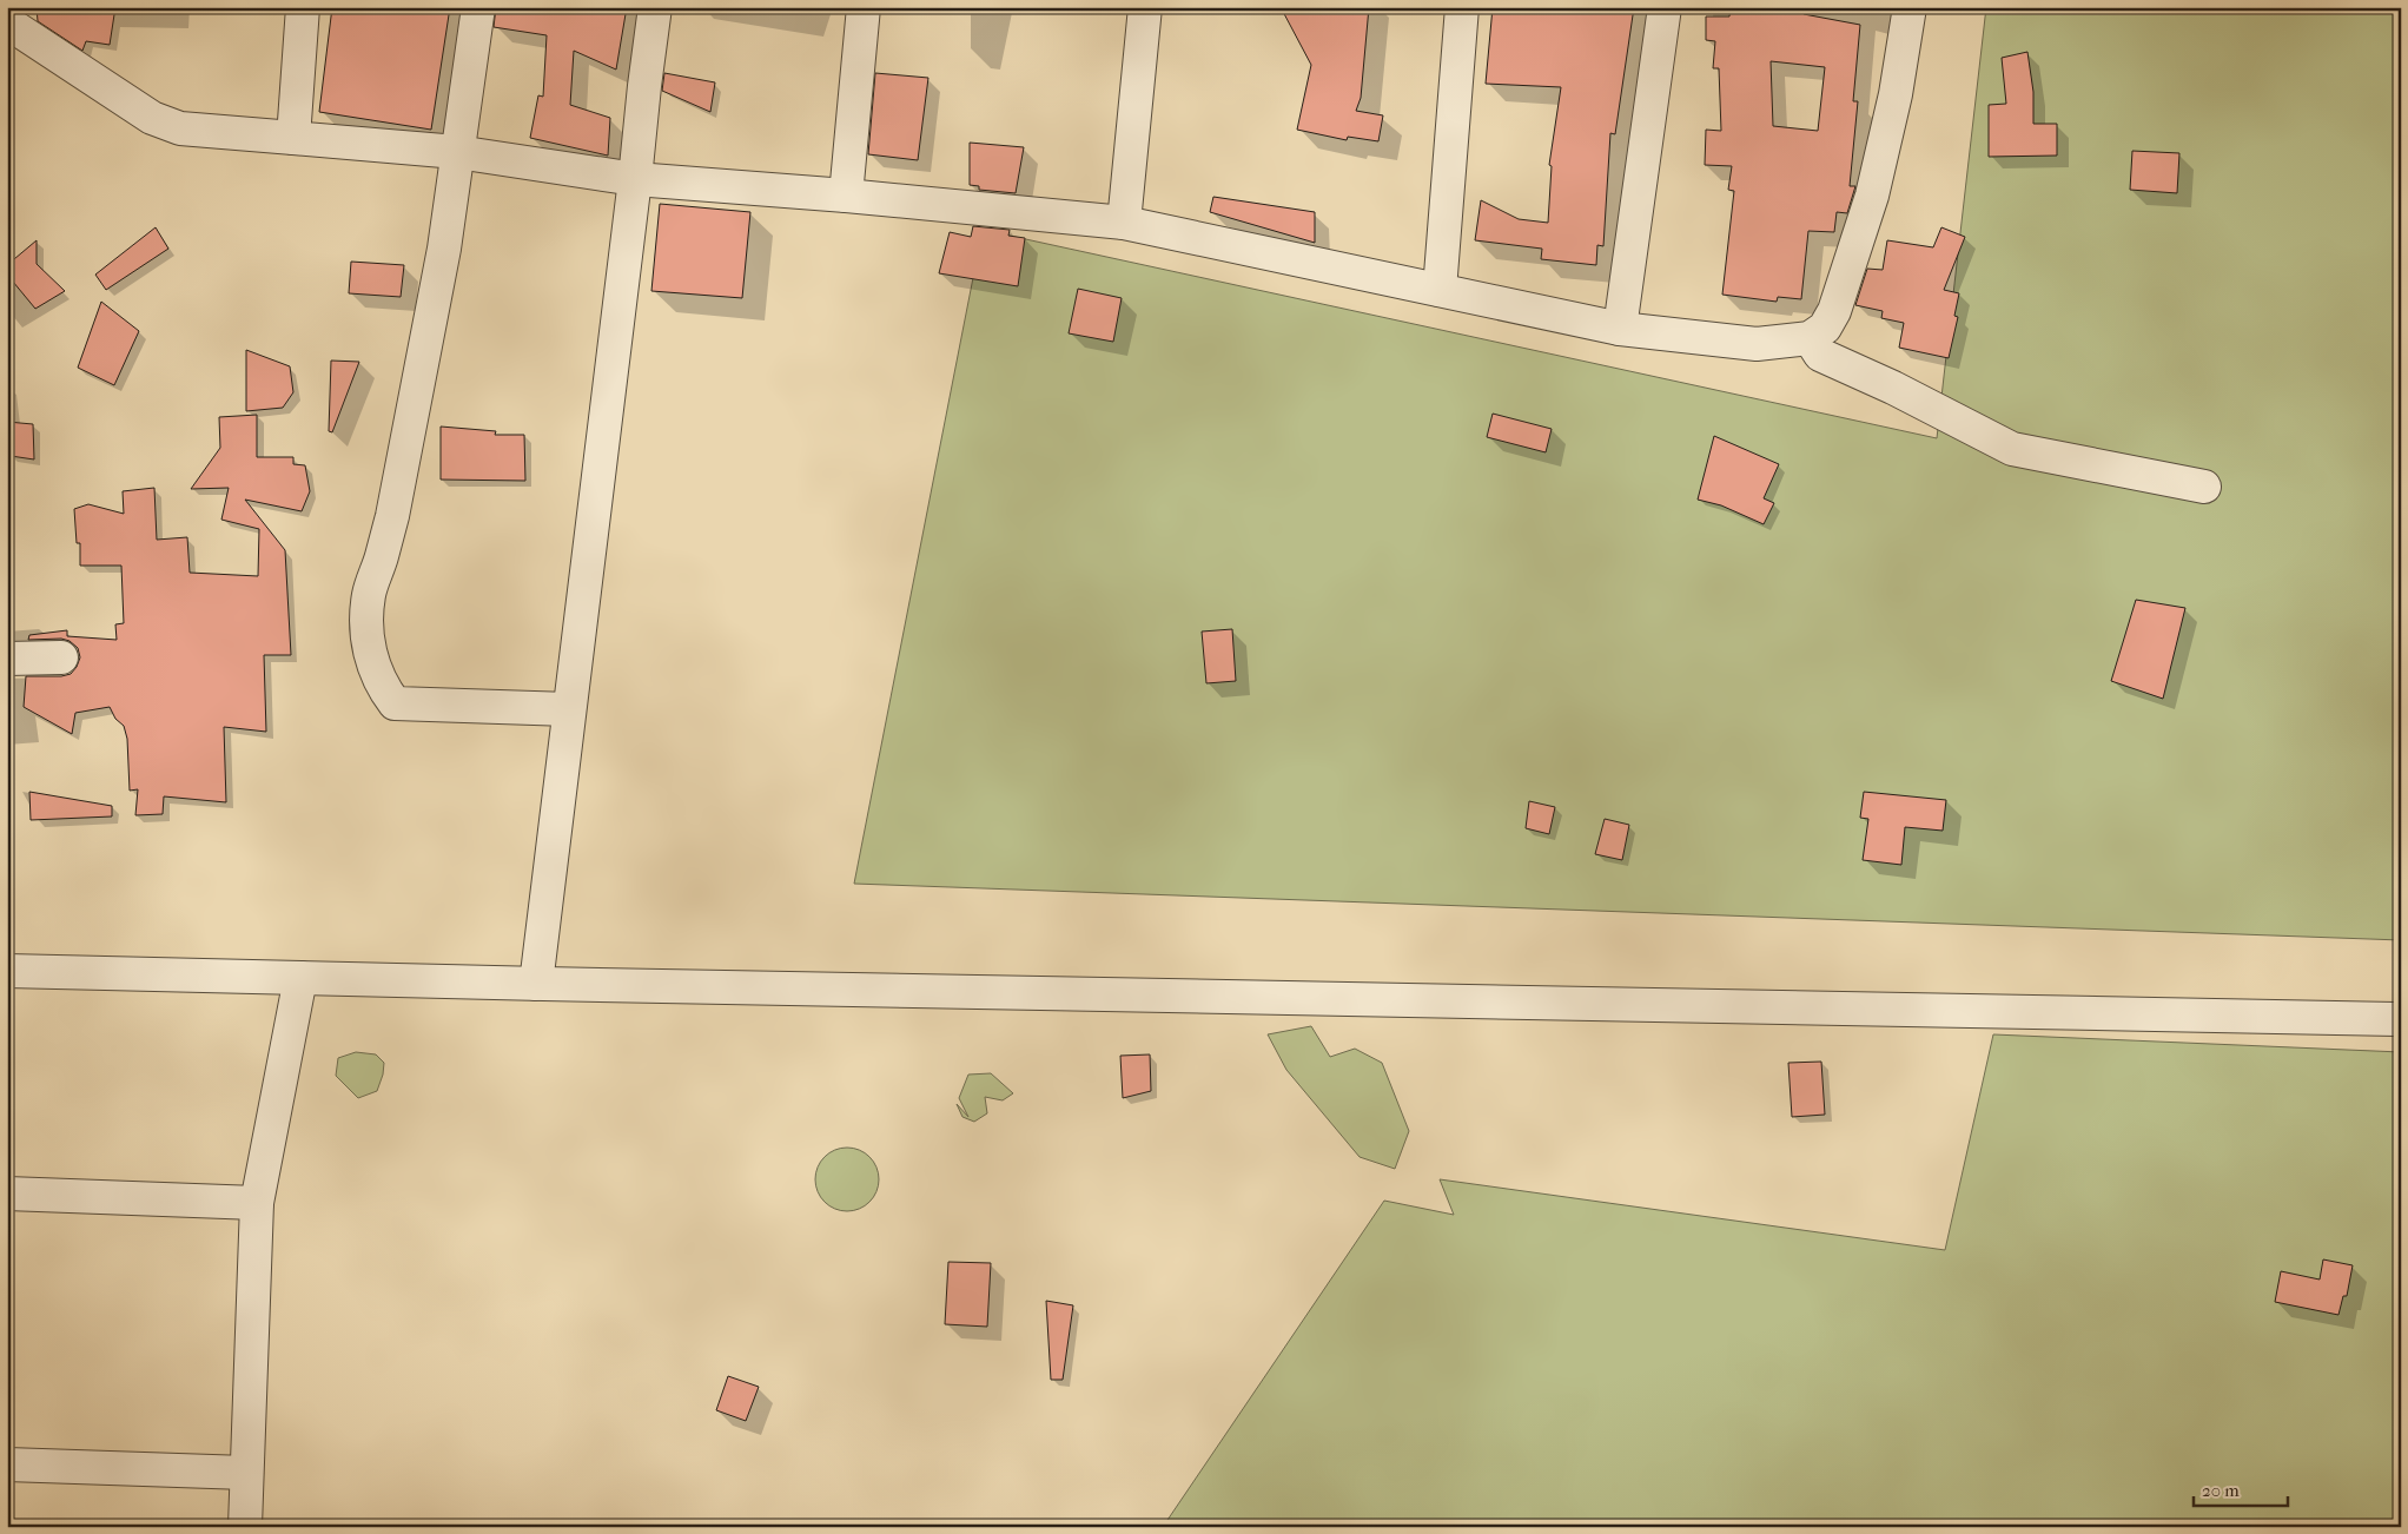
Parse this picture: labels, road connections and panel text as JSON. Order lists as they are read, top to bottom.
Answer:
{
  "scale_bar": "20 m"
}
